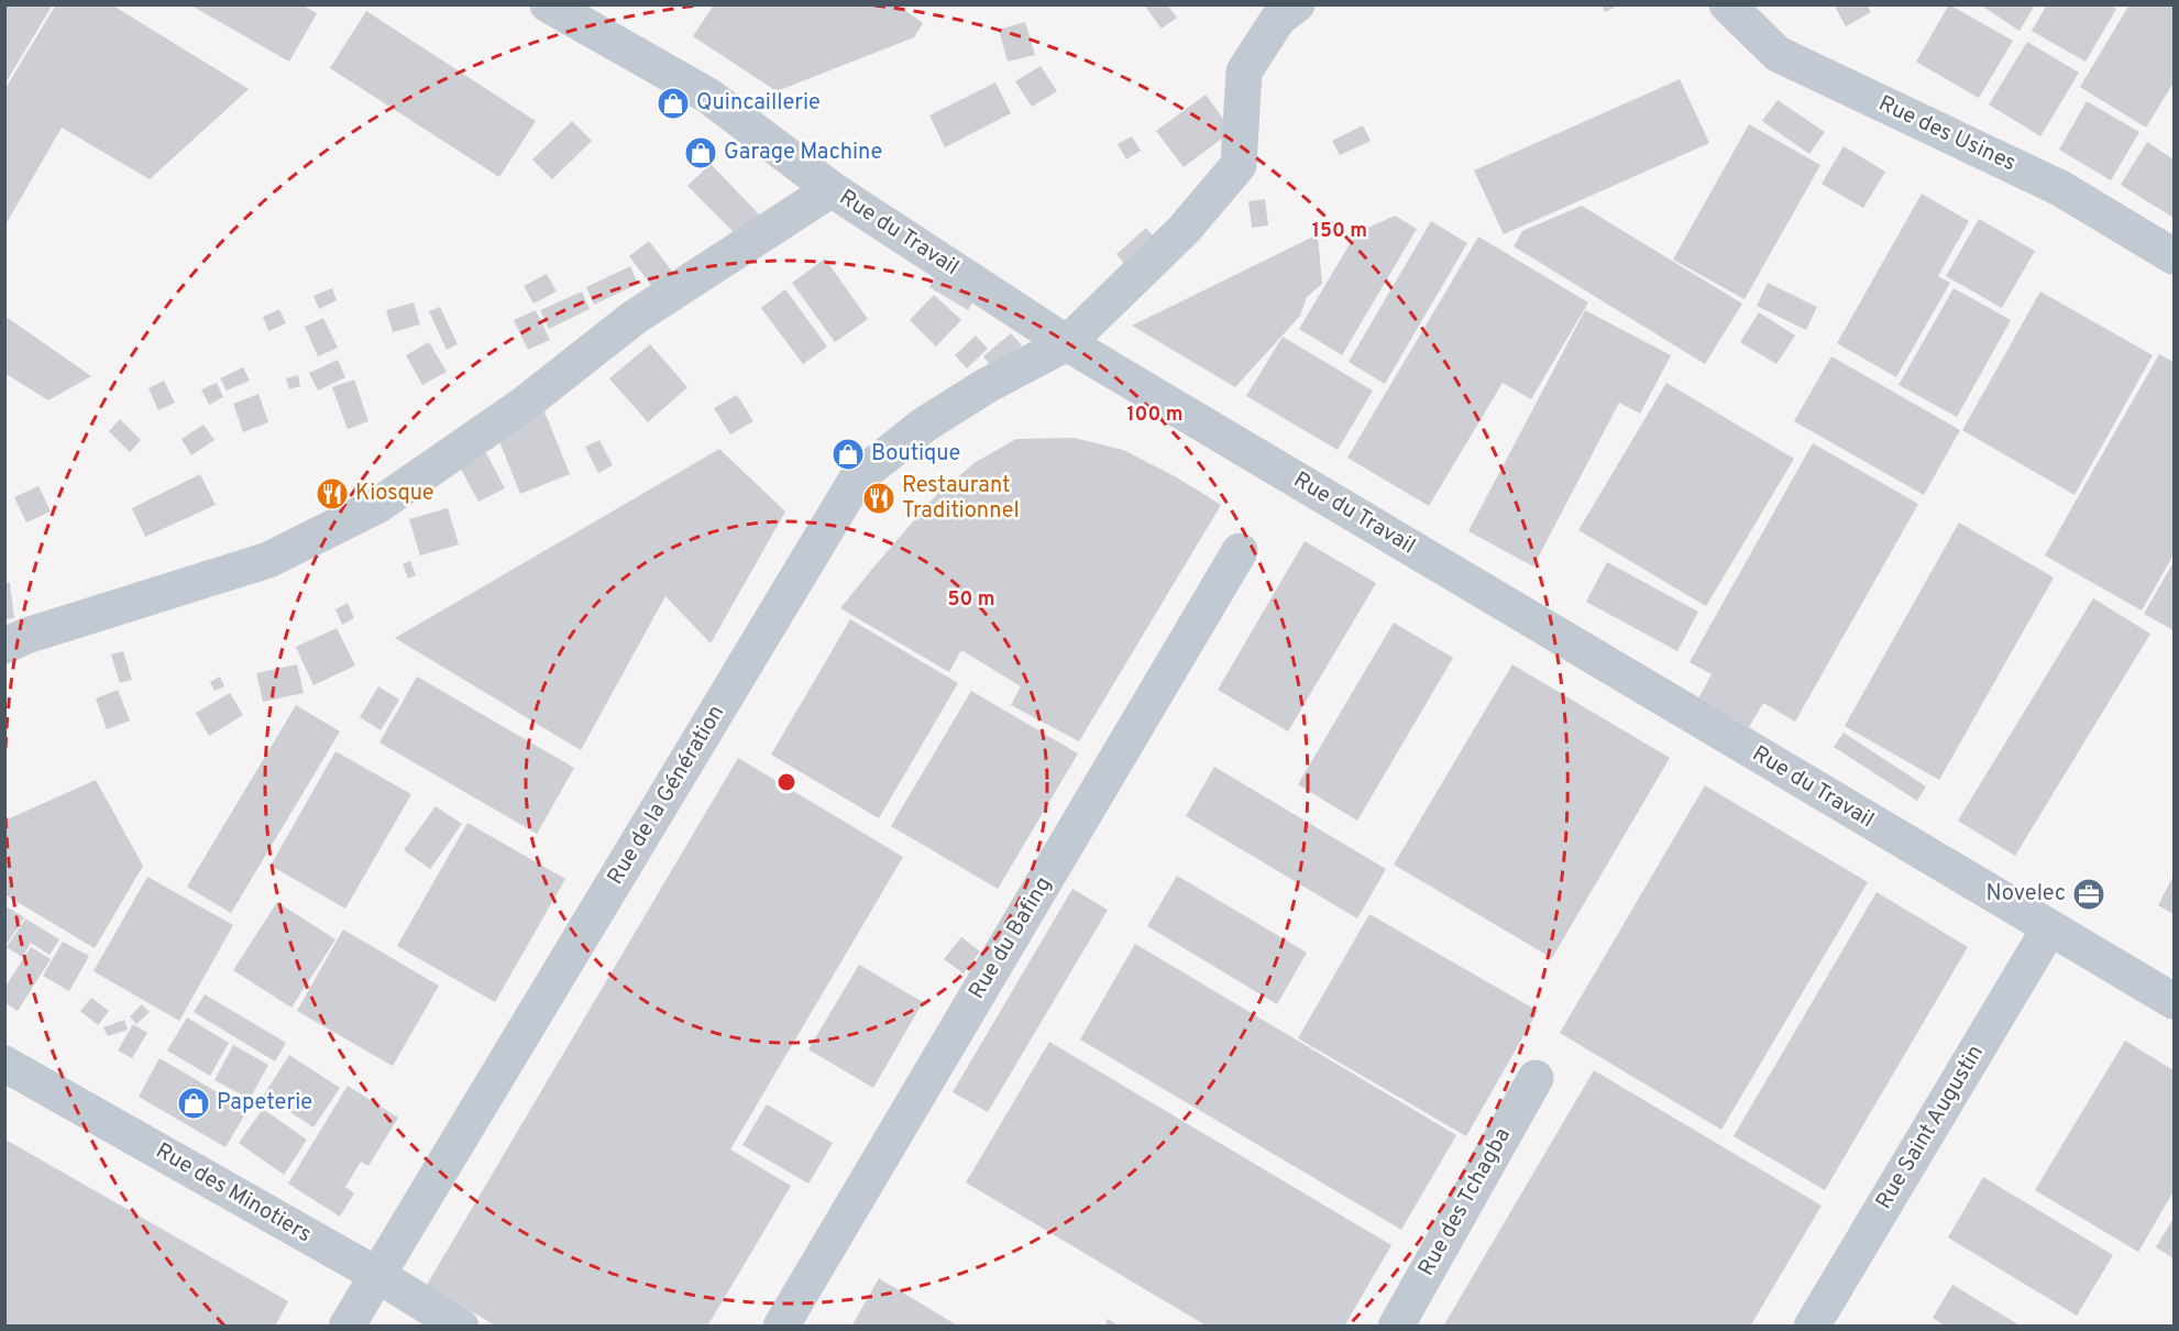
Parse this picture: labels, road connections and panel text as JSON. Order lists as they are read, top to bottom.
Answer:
{
  "streets": {
    "street": [
      "Rue des Usines",
      "Rue du Travail",
      "Rue de la Génération",
      "Rue du Bafing",
      "Rue Saint Augustin",
      "Rue des Minotiers",
      "Rue des Tchagba"
    ]
  },
  "crossings": [
    ["Rue du Travail", "Rue de la Génération"],
    ["Rue du Travail", "Rue Saint Augustin"],
    ["Rue de la Génération", "Rue des Minotiers"]
  ],
  "places": {
    "shop": [
      "Quincaillerie",
      "Garage Machine",
      "Boutique",
      "Papeterie"
    ],
    "restaurant": ["Kiosque", "Restaurant Traditionnel"],
    "office": ["Novelec"]
  },
  "rings": ["150 m", "100 m", "50 m"]
}
